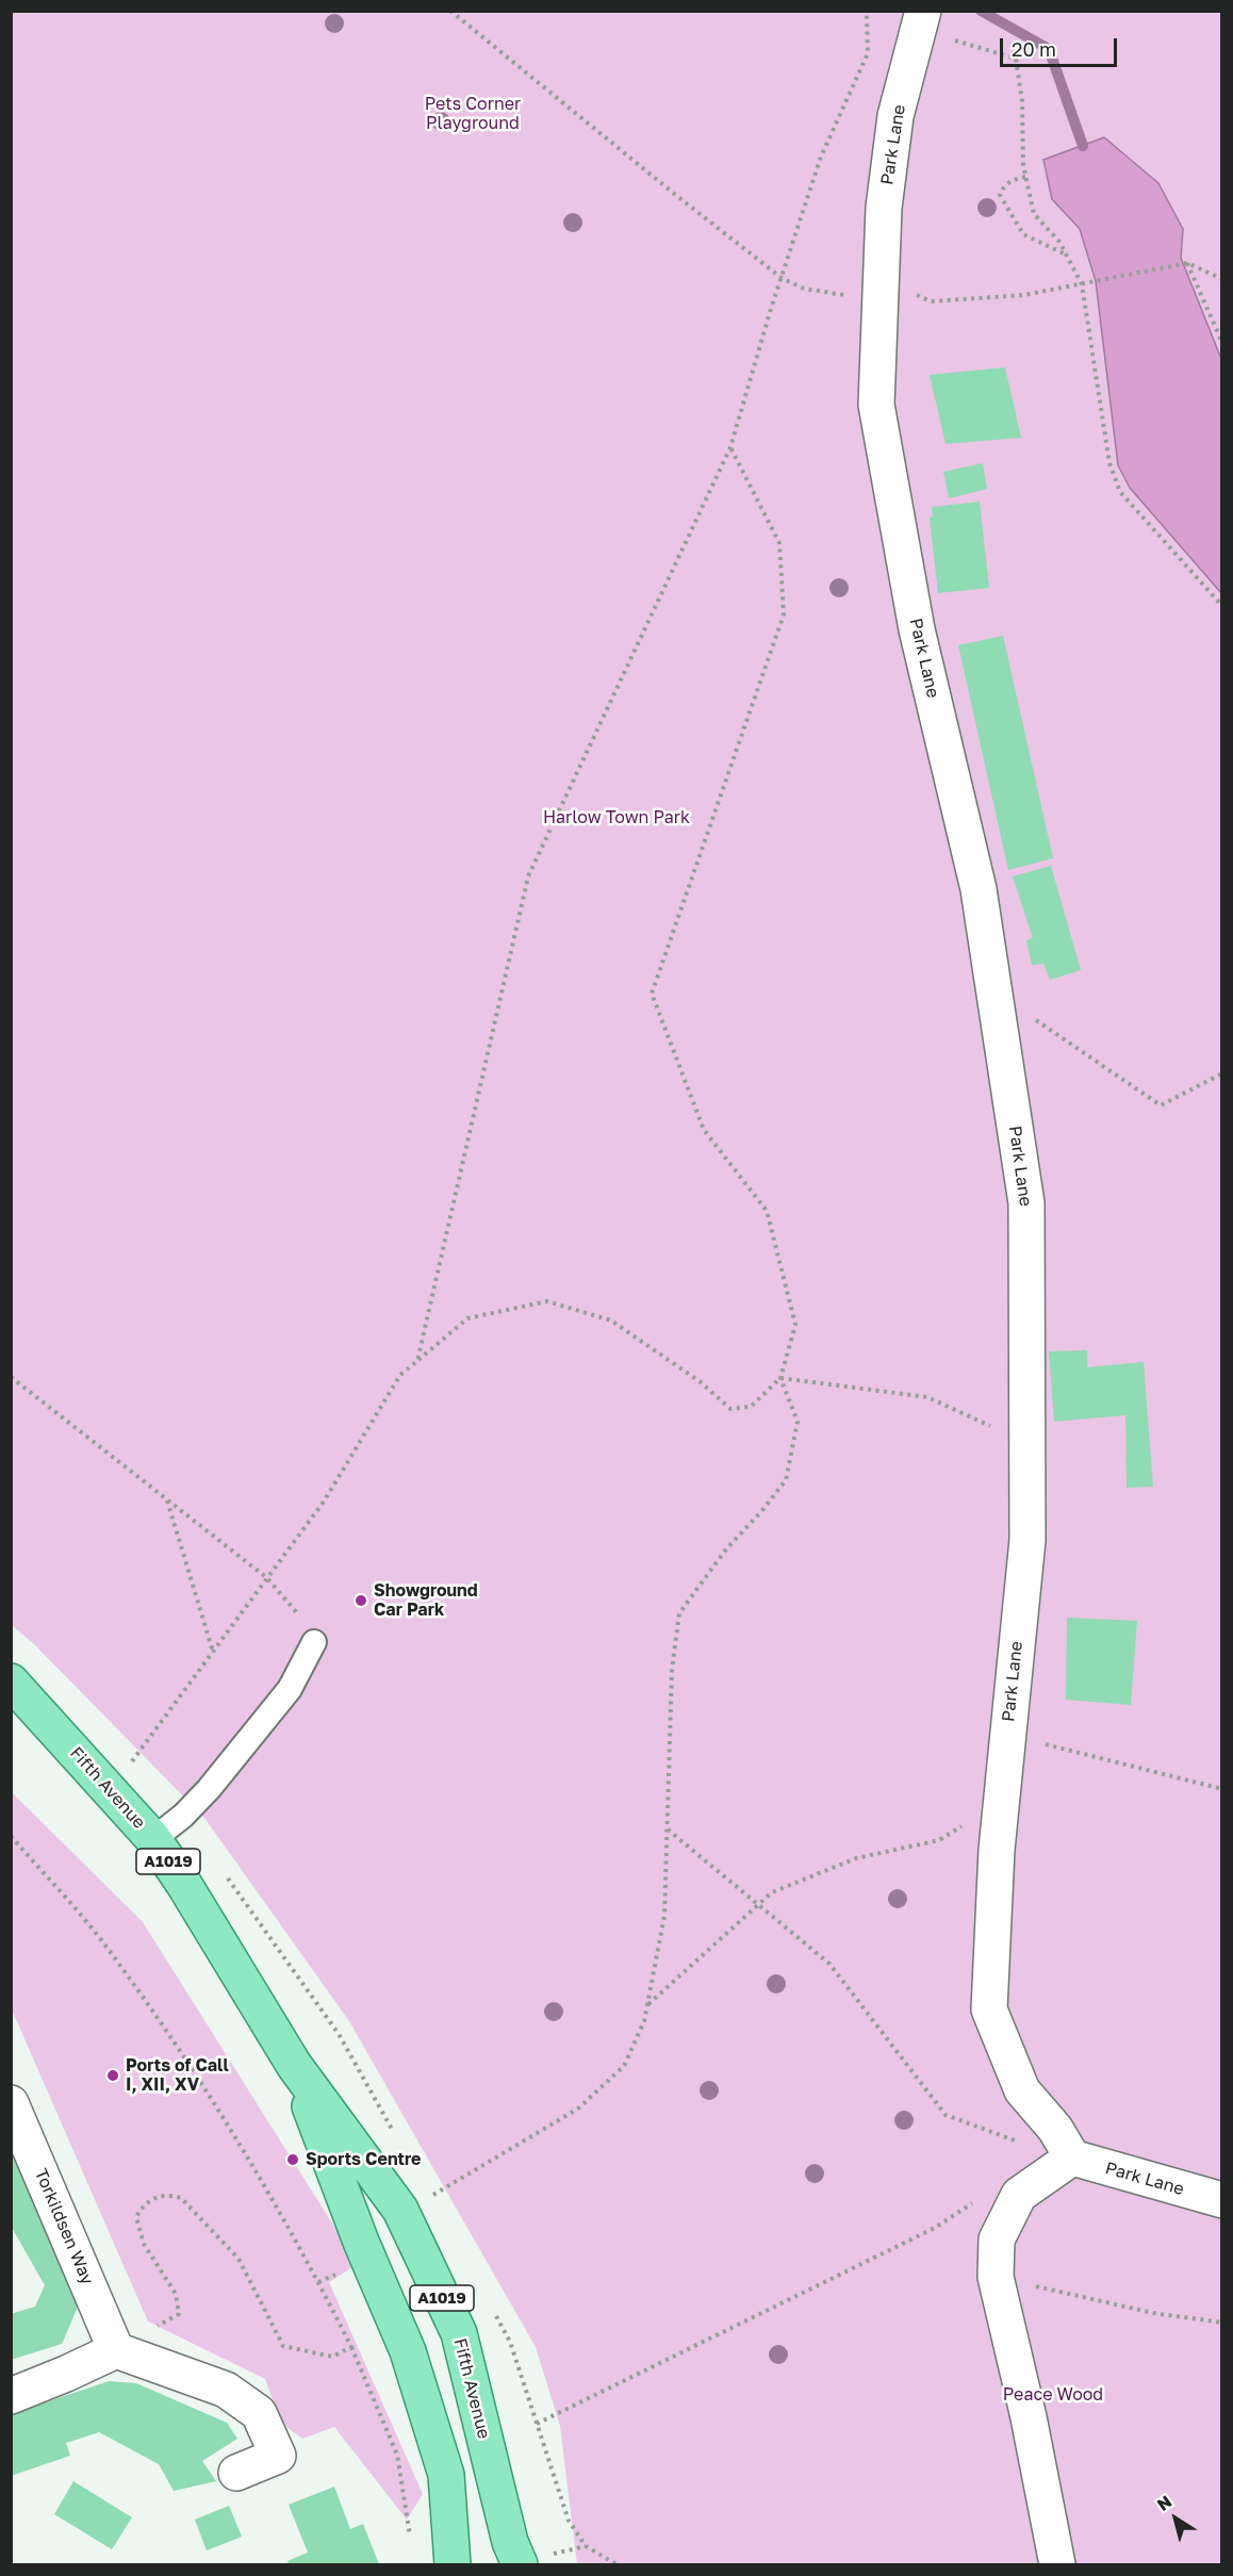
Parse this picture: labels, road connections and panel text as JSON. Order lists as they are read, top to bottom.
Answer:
{
  "streets": {
    "main road": ["Fifth Avenue", "A1019"],
    "street": ["Park Lane", "Torkildsen Way"]
  },
  "parks": ["Pets Corner Playground", "Harlow Town Park", "Peace Wood"],
  "places": ["Showground Car Park", "Ports of Call I, XII, XV", "Sports Centre"],
  "scale_bar": "20 m",
  "north": "top left"
}
